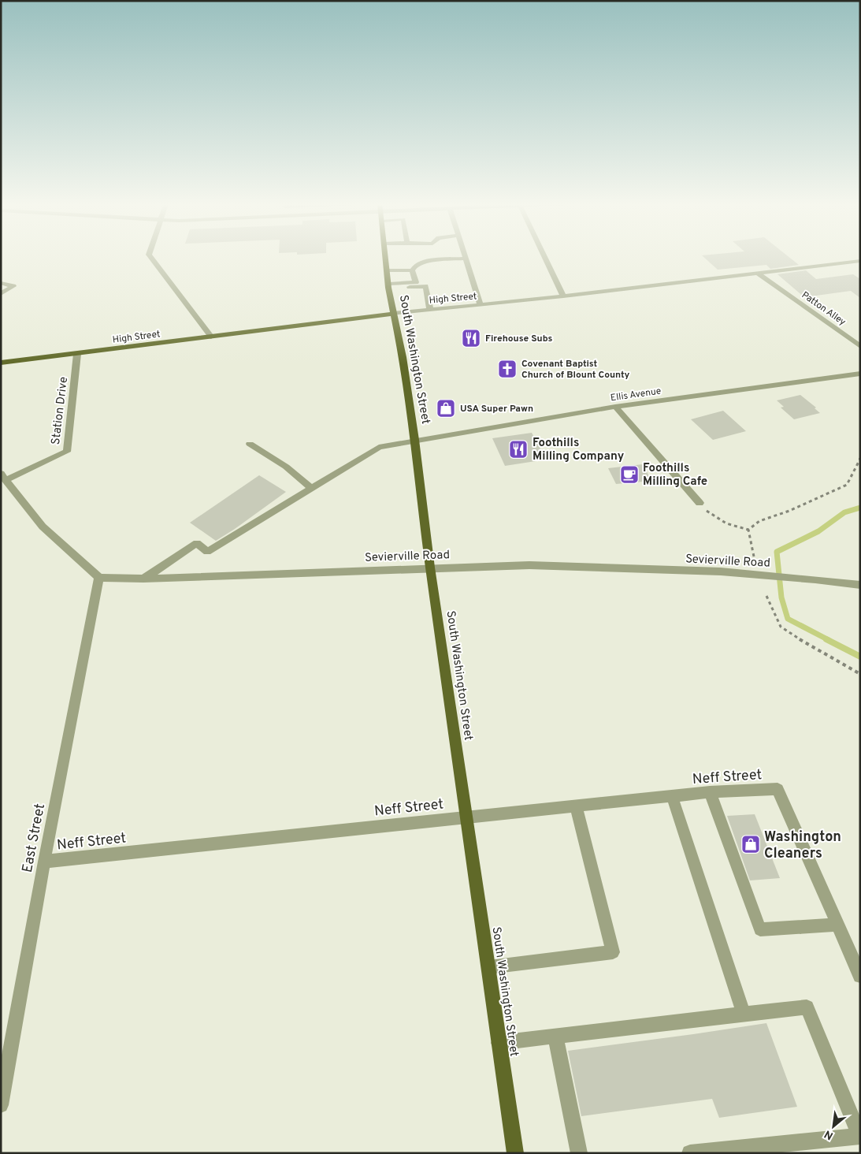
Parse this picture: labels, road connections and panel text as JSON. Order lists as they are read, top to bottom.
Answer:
{
  "streets": {
    "main road": ["High Street", "South Washington Street"],
    "street": [
      "Patton Alley",
      "Ellis Avenue",
      "Station Drive",
      "Sevierville Road",
      "Neff Street",
      "East Street"
    ]
  },
  "crossings": [
    ["High Street", "Patton Alley"],
    ["High Street", "South Washington Street"],
    ["High Street", "Station Drive"],
    ["South Washington Street", "Ellis Avenue"],
    ["South Washington Street", "Sevierville Road"],
    ["South Washington Street", "Neff Street"],
    ["Ellis Avenue", "Sevierville Road"],
    ["Sevierville Road", "East Street"],
    ["Neff Street", "East Street"]
  ],
  "places": {
    "restaurant": ["Firehouse Subs", "Foothills Milling Company"],
    "church": ["Covenant Baptist Church of Blount County"],
    "shop": ["USA Super Pawn", "Washington Cleaners"],
    "cafe": ["Foothills Milling Cafe"]
  },
  "north": "bottom left"
}
